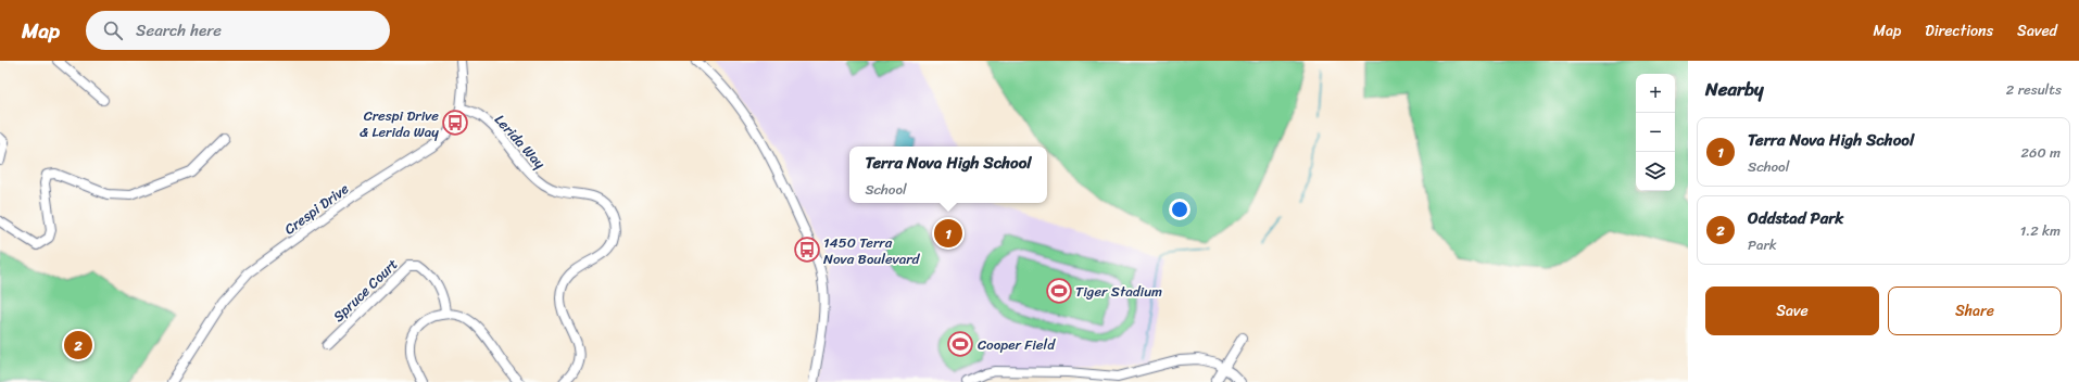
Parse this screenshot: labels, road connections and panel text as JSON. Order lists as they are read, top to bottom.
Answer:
{
  "streets": {
    "street": ["Lerida Way", "Crespi Drive", "Spruce Court"]
  },
  "crossings": [
    ["Lerida Way", "Crespi Drive"]
  ],
  "places": {
    "bus stop": ["Crespi Drive & Lerida Way", "1450 Terra Nova Boulevard"],
    "sports": ["Tiger Stadium", "Cooper Field"]
  },
  "page": {
    "header": "Map",
    "search": "Search here",
    "nav": ["Map", "Directions", "Saved"],
    "heading": ["Nearby", "2 results"],
    "map_buttons": ["+", "−"],
    "list": [
      {
        "mark": "1",
        "name": "Terra Nova High School",
        "note": "School",
        "value": "260 m"
      },
      {
        "mark": "2",
        "name": "Oddstad Park",
        "note": "Park",
        "value": "1.2 km"
      }
    ],
    "popup": ["Terra Nova High School", "School"],
    "pins": ["1", "2"],
    "buttons": ["Save", "Share"]
  }
}
